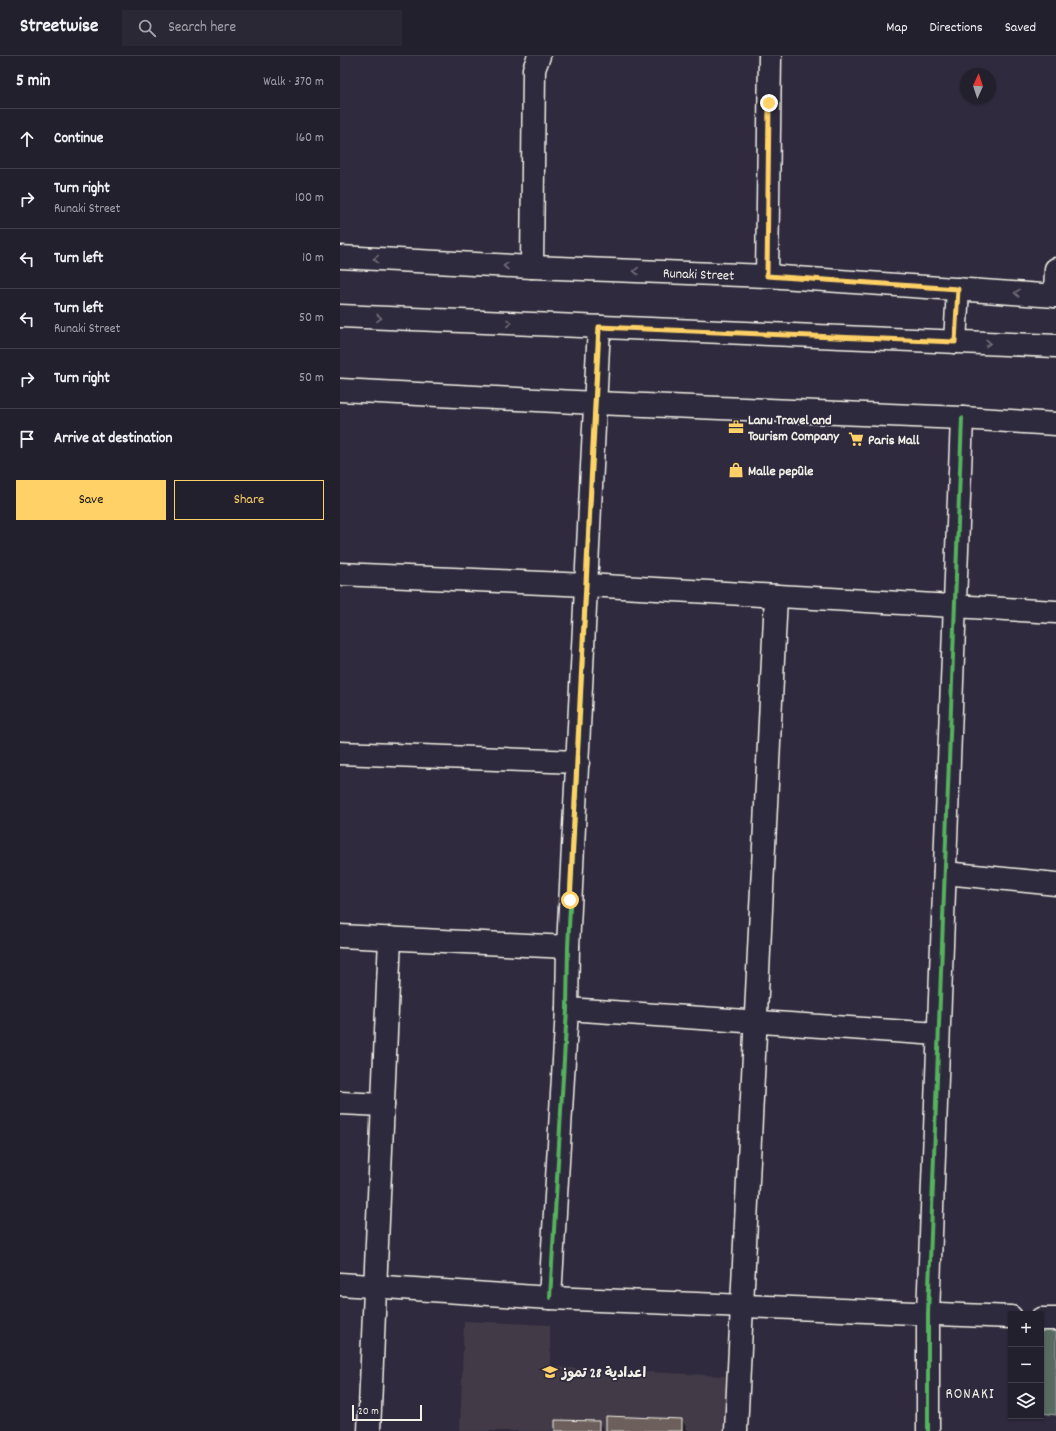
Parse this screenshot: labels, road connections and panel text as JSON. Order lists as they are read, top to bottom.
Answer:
{
  "streets": {
    "street": ["Runaki Street"]
  },
  "districts": ["RONAKI"],
  "places": {
    "office": ["Lanu Travel and Tourism Company"],
    "supermarket": ["Paris Mall"],
    "shop": ["Malle pepûle"],
    "school or university": ["اعدادية 28 تموز"]
  },
  "scale_bar": "20 m",
  "north": "top",
  "page": {
    "header": "Streetwise",
    "search": "Search here",
    "nav": ["Map", "Directions", "Saved"],
    "heading": ["5 min", "Walk · 370 m"],
    "list": [
      ["Continue", "160 m"],
      ["Turn right", "Runaki Street", "100 m"],
      ["Turn left", "10 m"],
      ["Turn left", "Runaki Street", "50 m"],
      ["Turn right", "50 m"],
      "Arrive at destination"
    ],
    "buttons": ["Save", "Share"],
    "map_buttons": ["+", "−"],
    "scale": "20 m"
  }
}
